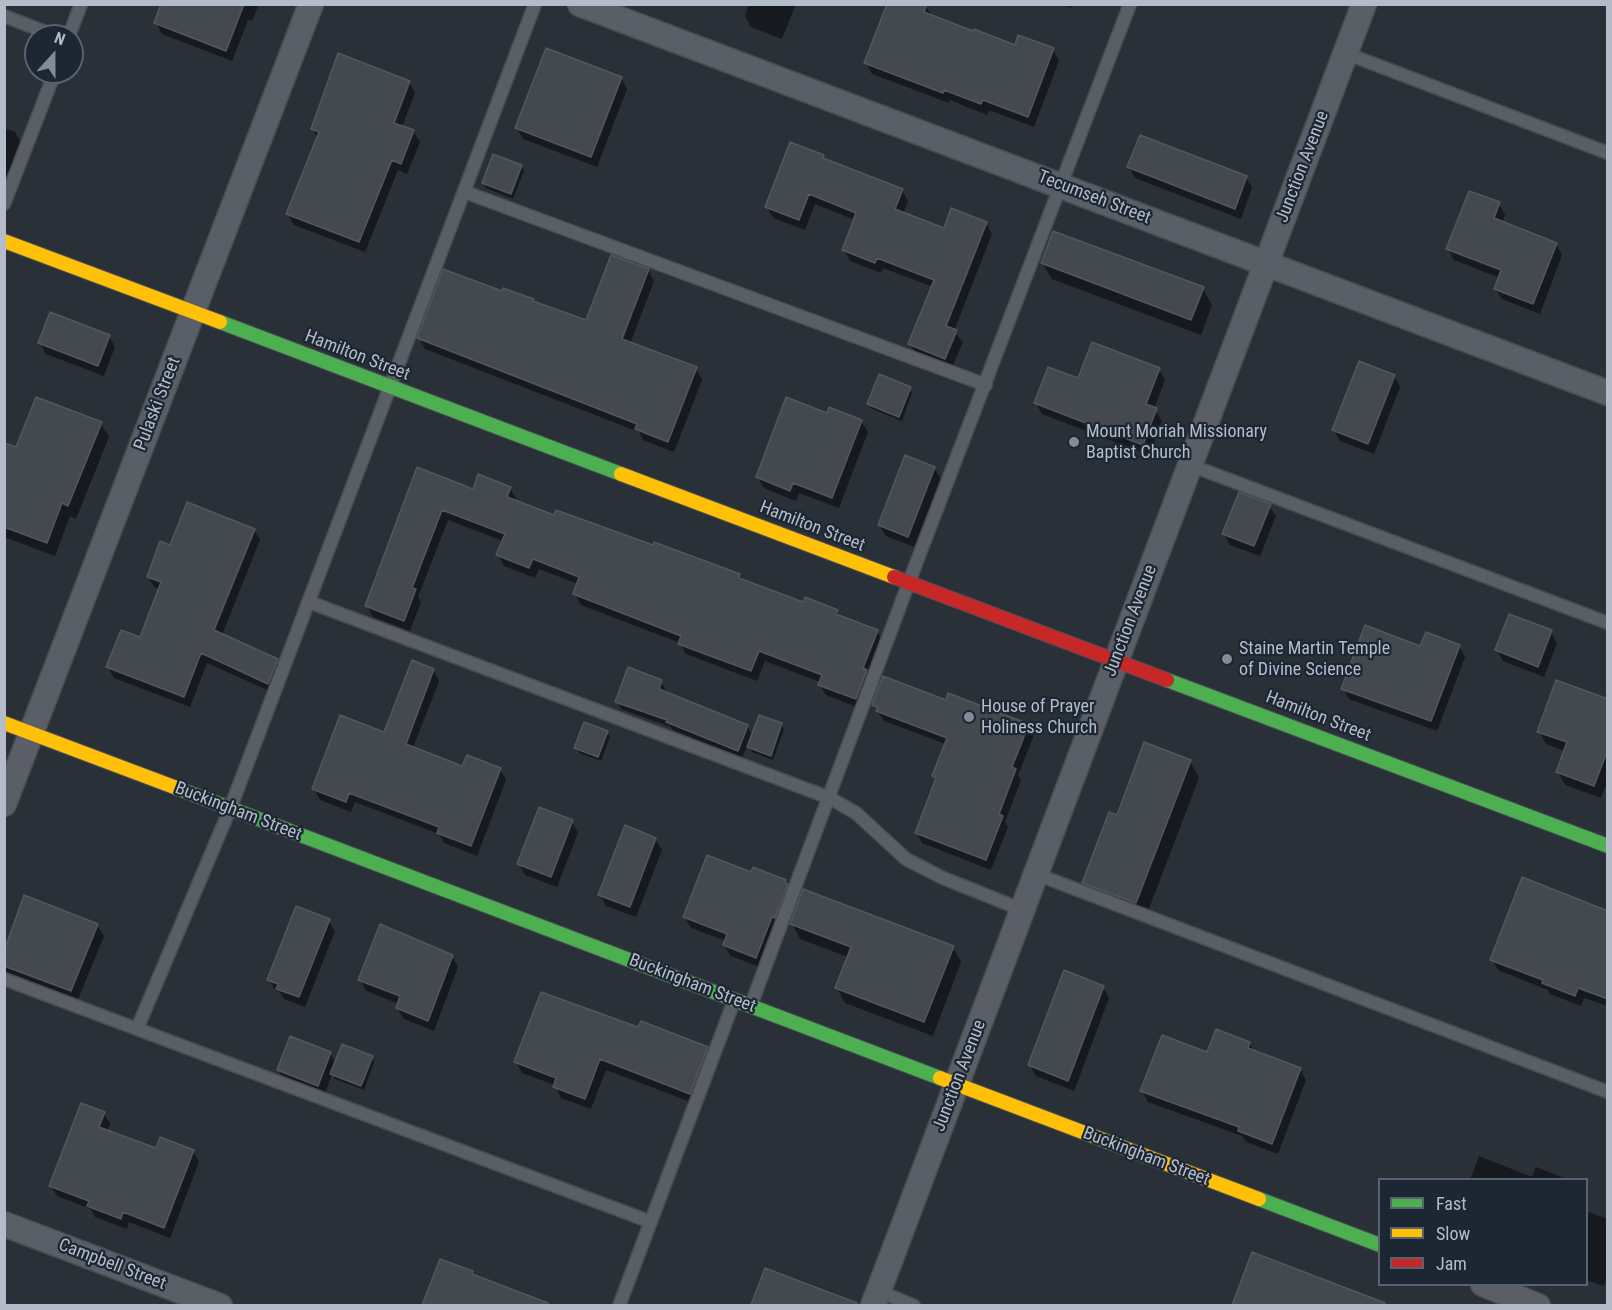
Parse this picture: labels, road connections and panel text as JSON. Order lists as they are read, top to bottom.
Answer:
{
  "streets": {
    "street": [
      "Junction Avenue",
      "Tecumseh Street",
      "Hamilton Street",
      "Pulaski Street",
      "Buckingham Street",
      "Campbell Street"
    ]
  },
  "crossings": [
    ["Junction Avenue", "Tecumseh Street"],
    ["Junction Avenue", "Hamilton Street"],
    ["Junction Avenue", "Buckingham Street"],
    ["Hamilton Street", "Pulaski Street"],
    ["Pulaski Street", "Buckingham Street"]
  ],
  "places": ["Mount Moriah Missionary Baptist Church", "Staine Martin Temple of Divine Science", "House of Prayer Holiness Church"],
  "legend": ["Fast", "Slow", "Jam"],
  "north": "top"
}
